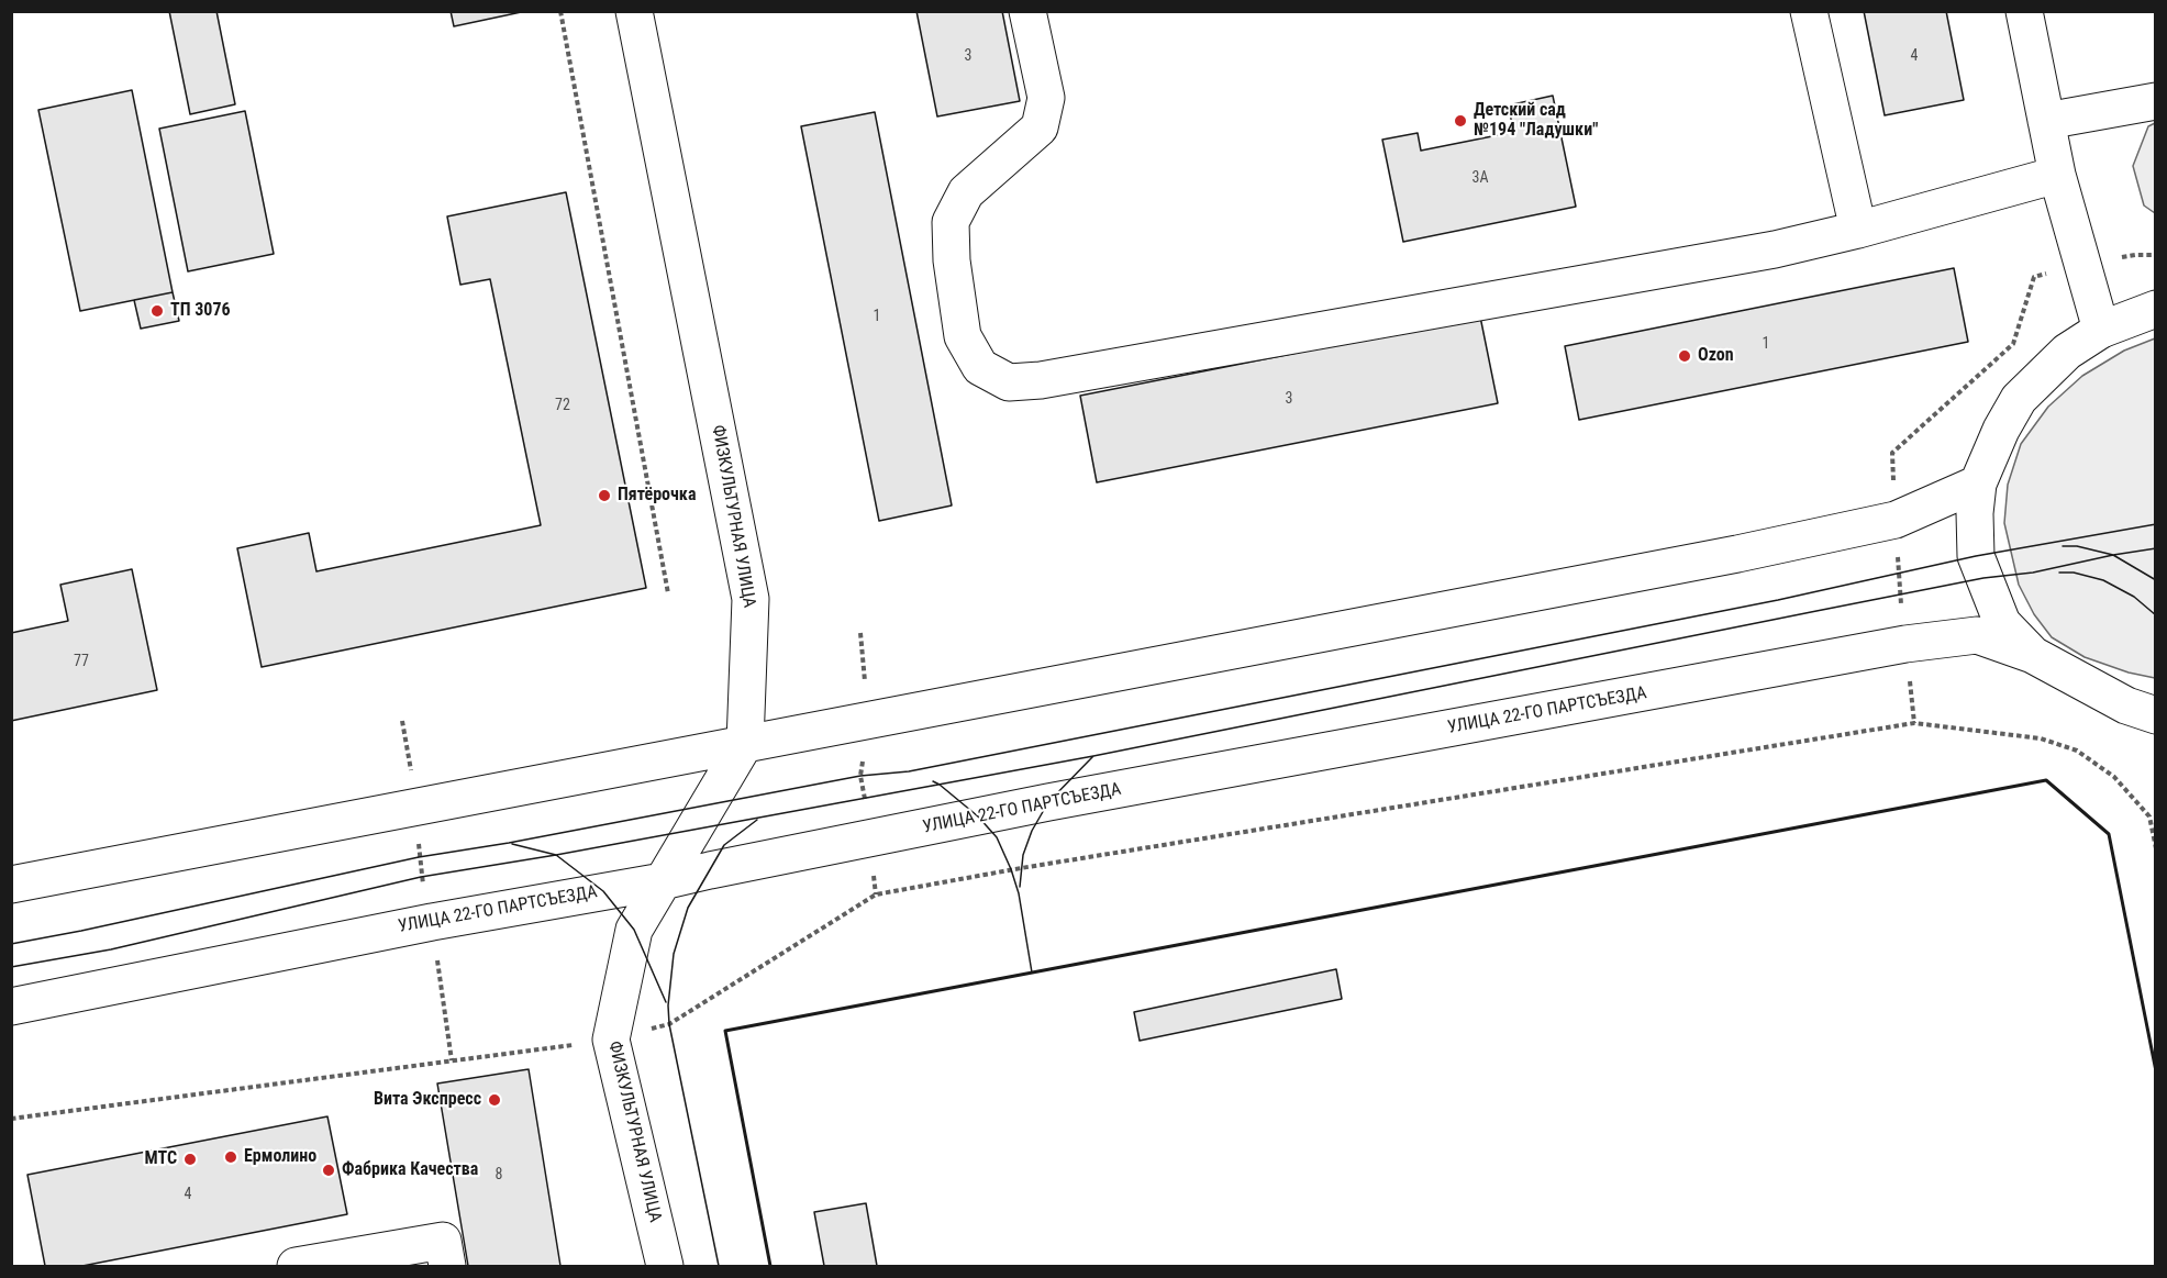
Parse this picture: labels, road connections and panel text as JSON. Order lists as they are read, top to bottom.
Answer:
{
  "streets": {
    "main road": ["ФИЗКУЛЬТУРНАЯ УЛИЦА", "УЛИЦА 22-ГО ПАРТСЪЕЗДА"]
  },
  "crossings": [
    ["ФИЗКУЛЬТУРНАЯ УЛИЦА", "УЛИЦА 22-ГО ПАРТСЪЕЗДА"]
  ],
  "places": [
    "Детский сад №194 \"Ладушки\"",
    "ТП 3076",
    "Ozon",
    "Пятёрочка",
    "Вита Экспресс",
    "Ермолино",
    "МТС",
    "Фабрика Качества"
  ],
  "house_numbers": [
    "3",
    "4",
    "3А",
    "1",
    "1",
    "3",
    "72",
    "77",
    "8",
    "4"
  ]
}
